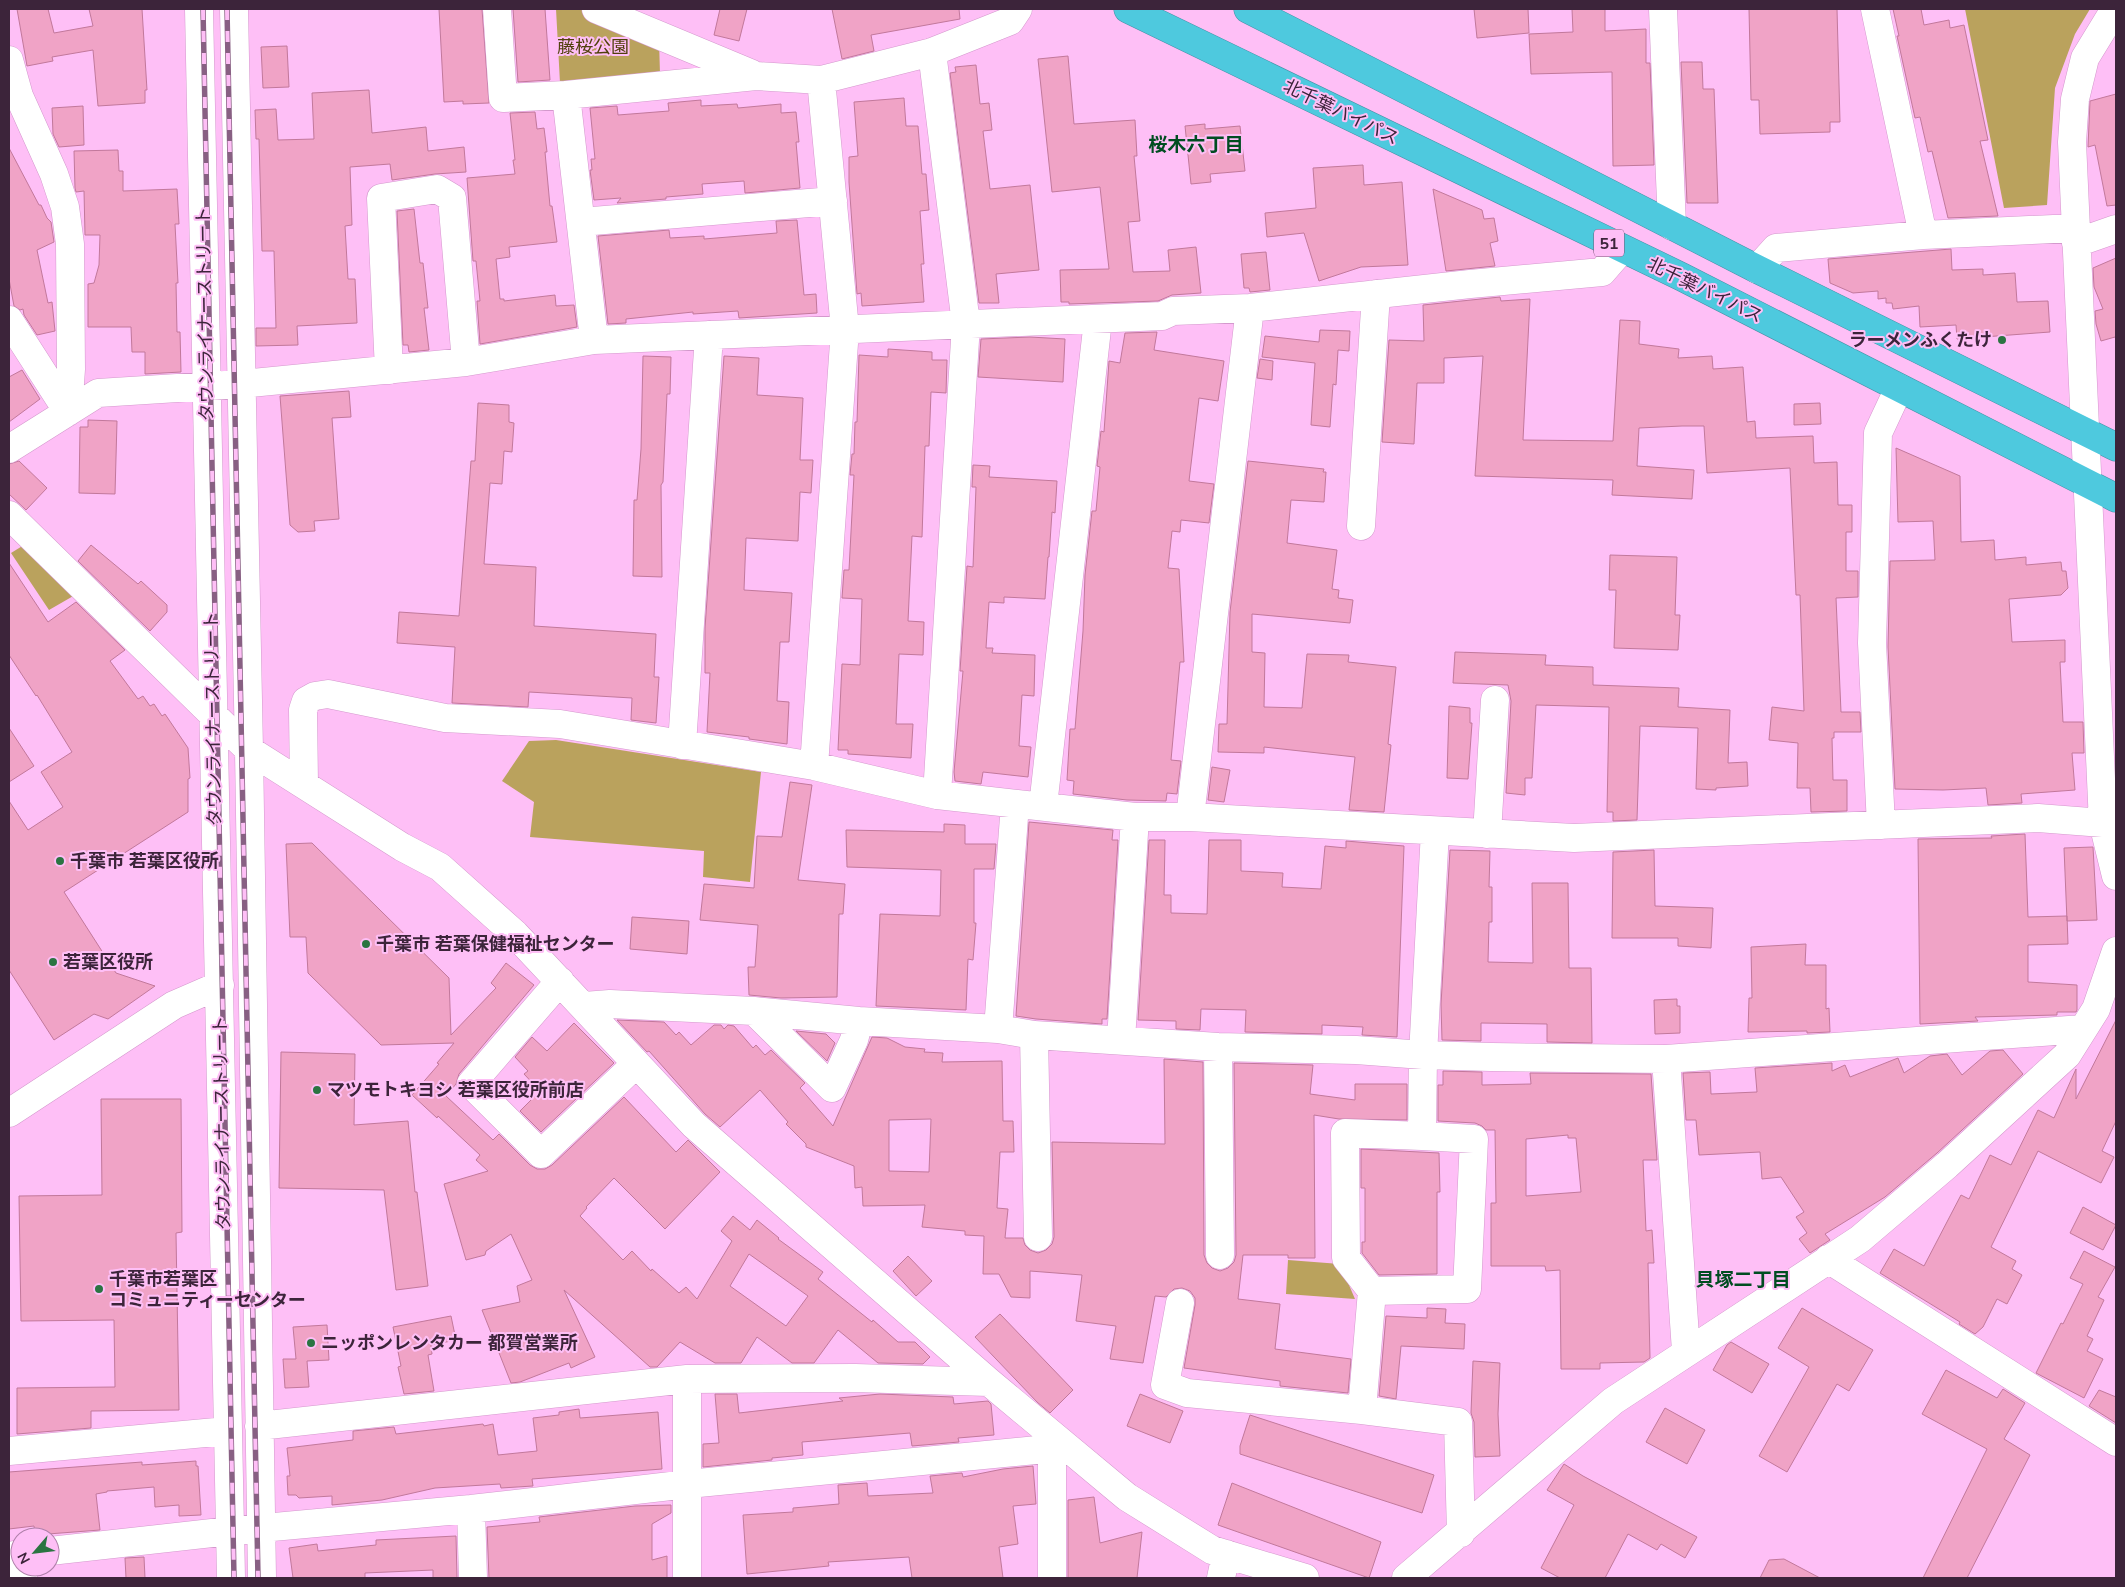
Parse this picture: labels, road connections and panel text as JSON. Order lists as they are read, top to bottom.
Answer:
{
  "streets": {
    "highway": ["北千葉バイパス", "51"],
    "street": ["タウンライナーストリート"]
  },
  "districts": ["桜木六丁目", "貝塚二丁目"],
  "parks": ["藤桜公園"],
  "places": [
    "ラーメンふくたけ",
    "千葉市 若葉区役所",
    "千葉市 若葉保健福祉センター",
    "若葉区役所",
    "マツモトキヨシ 若葉区役所前店",
    "千葉市若葉区 コミュニティーセンター",
    "ニッポンレンタカー 都賀営業所"
  ],
  "north": "bottom left"
}
